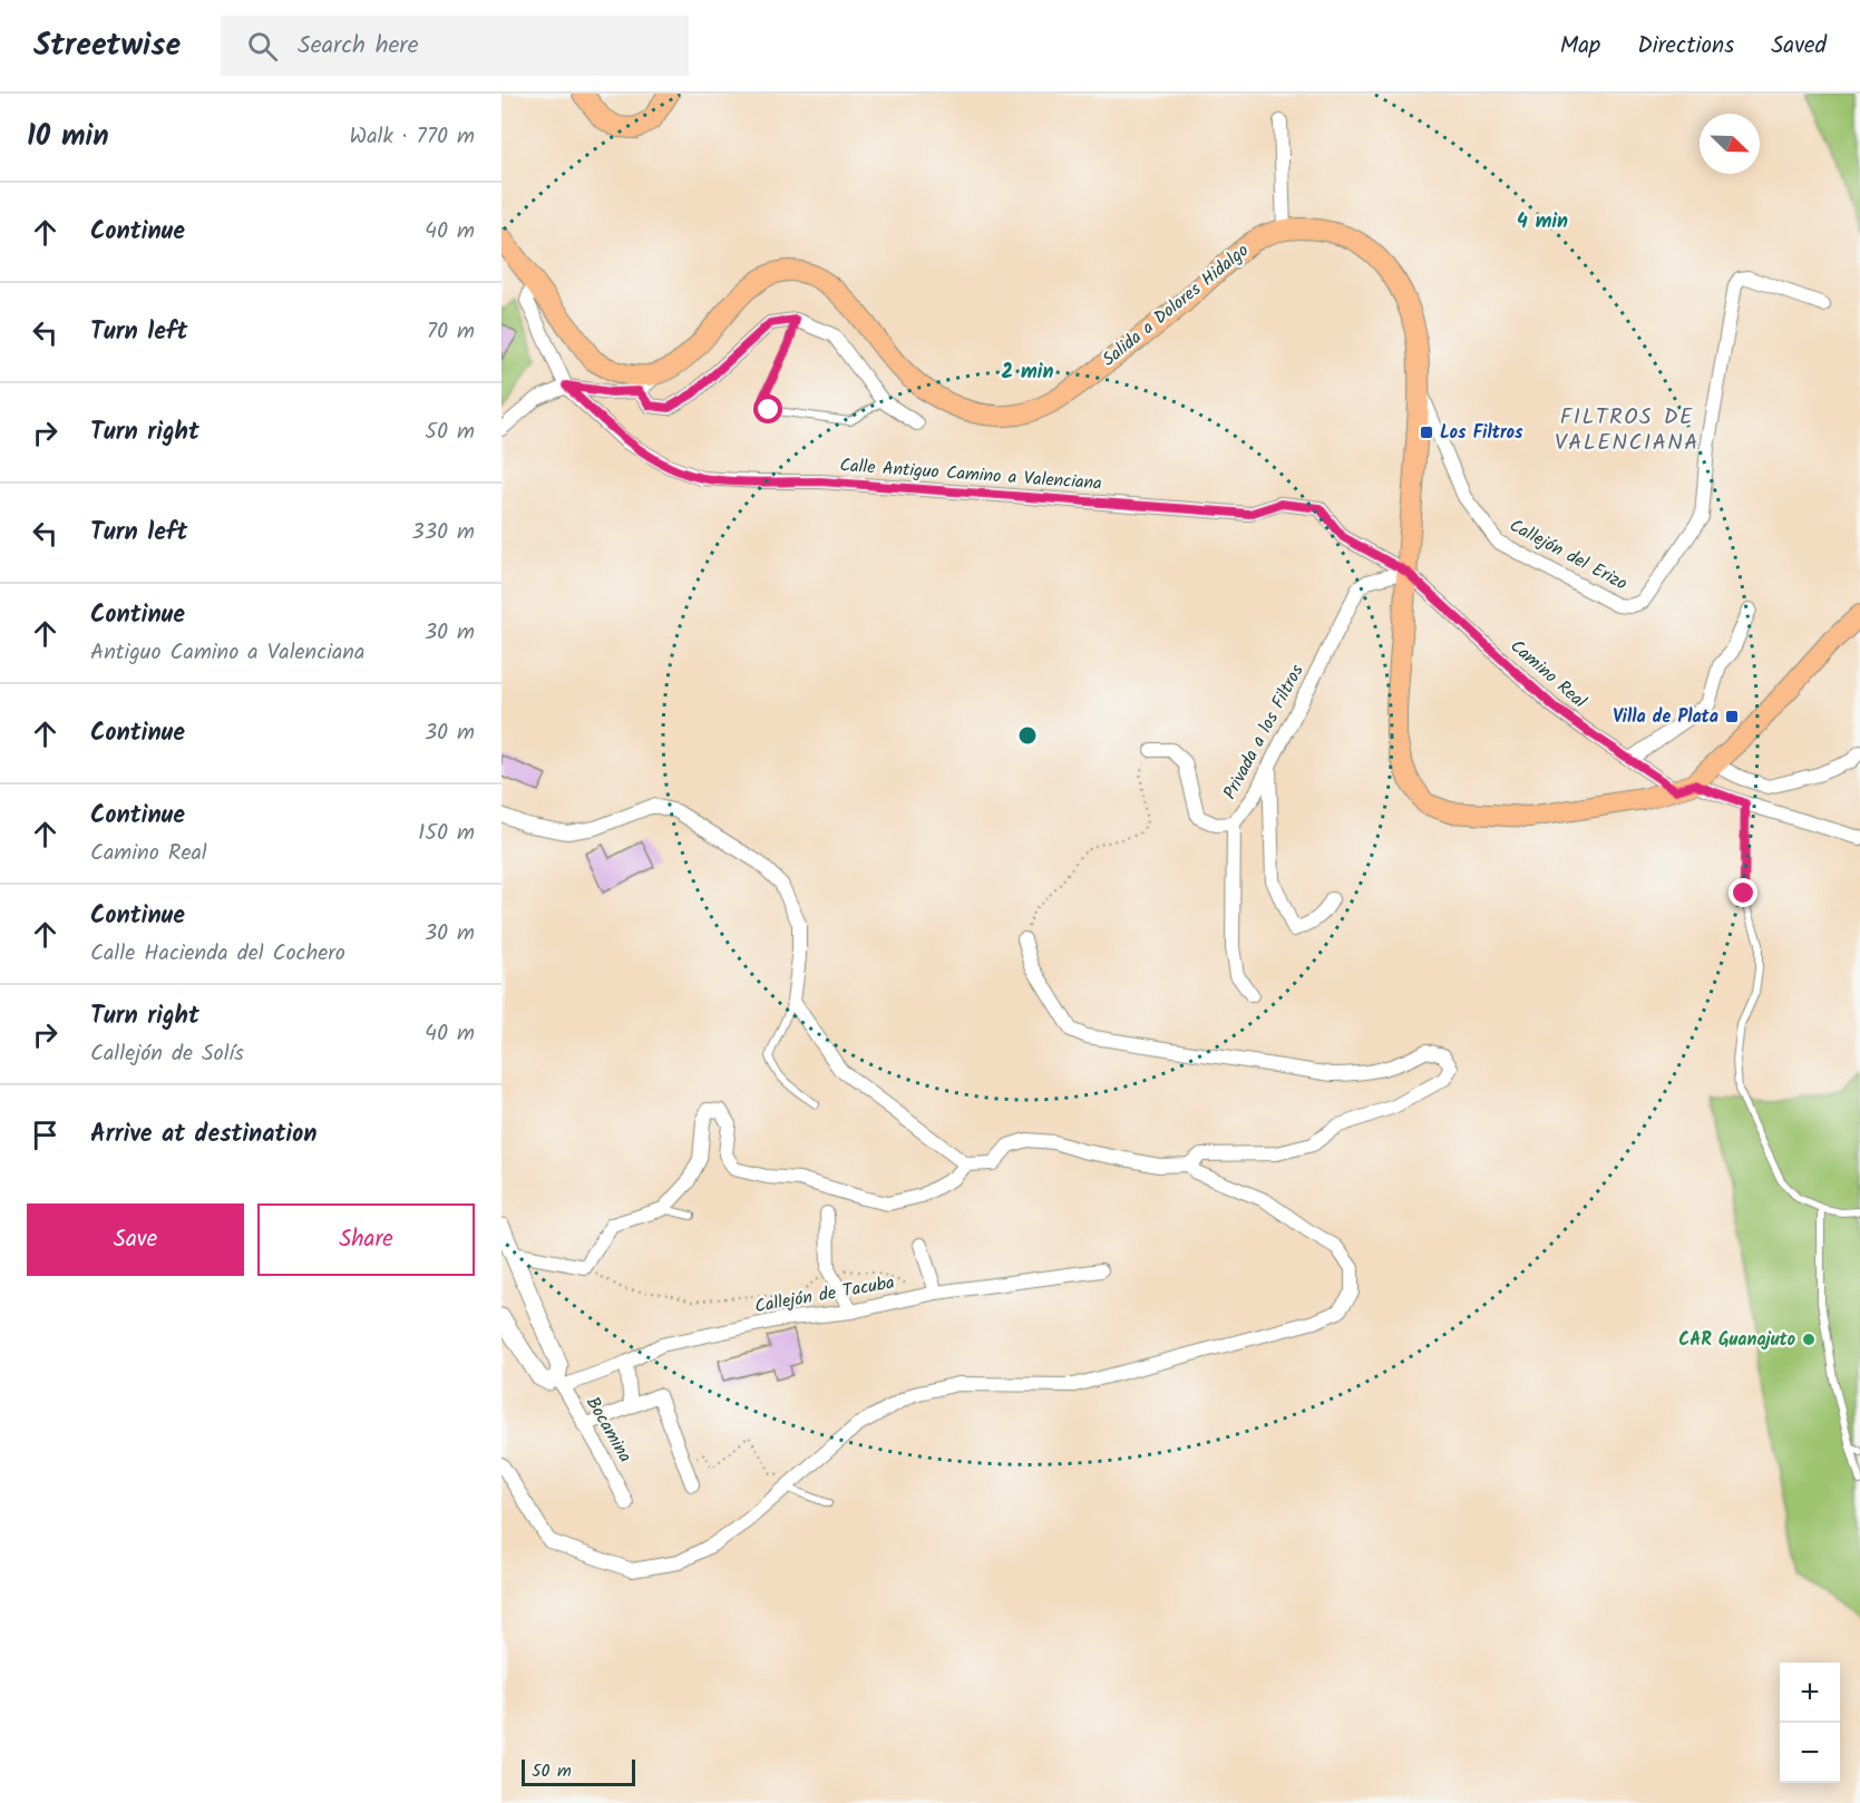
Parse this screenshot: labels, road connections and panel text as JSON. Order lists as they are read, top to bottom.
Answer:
{
  "streets": {
    "main road": ["Salida a Dolores Hidalgo"],
    "street": [
      "Calle Antiguo Camino a Valenciana",
      "Callejón del Erizo",
      "Camino Real",
      "Privada a los Filtros",
      "Callejón de Tacuba",
      "Bocamina"
    ]
  },
  "crossings": [
    ["Salida a Dolores Hidalgo", "Calle Antiguo Camino a Valenciana"],
    ["Salida a Dolores Hidalgo", "Callejón del Erizo"],
    ["Salida a Dolores Hidalgo", "Camino Real"],
    ["Salida a Dolores Hidalgo", "Privada a los Filtros"],
    ["Calle Antiguo Camino a Valenciana", "Camino Real"],
    ["Calle Antiguo Camino a Valenciana", "Privada a los Filtros"],
    ["Camino Real", "Privada a los Filtros"],
    ["Callejón de Tacuba", "Bocamina"]
  ],
  "districts": ["FILTROS DE VALENCIANA"],
  "places": {
    "transit": ["Los Filtros", "Villa de Plata"],
    "other": ["CAR Guanajuto"]
  },
  "scale_bar": "50 m",
  "north": "bottom right",
  "page": {
    "header": "Streetwise",
    "search": "Search here",
    "nav": ["Map", "Directions", "Saved"],
    "heading": ["10 min", "Walk · 770 m"],
    "list": [
      ["Continue", "40 m"],
      ["Turn left", "70 m"],
      ["Turn right", "50 m"],
      ["Turn left", "330 m"],
      ["Continue", "Antiguo Camino a Valenciana", "30 m"],
      ["Continue", "30 m"],
      ["Continue", "Camino Real", "150 m"],
      ["Continue", "Calle Hacienda del Cochero", "30 m"],
      ["Turn right", "Callejón de Solís", "40 m"],
      "Arrive at destination"
    ],
    "buttons": ["Save", "Share"],
    "map_buttons": ["+", "−"],
    "scale": "50 m"
  },
  "rings": ["4 min", "2 min"]
}
